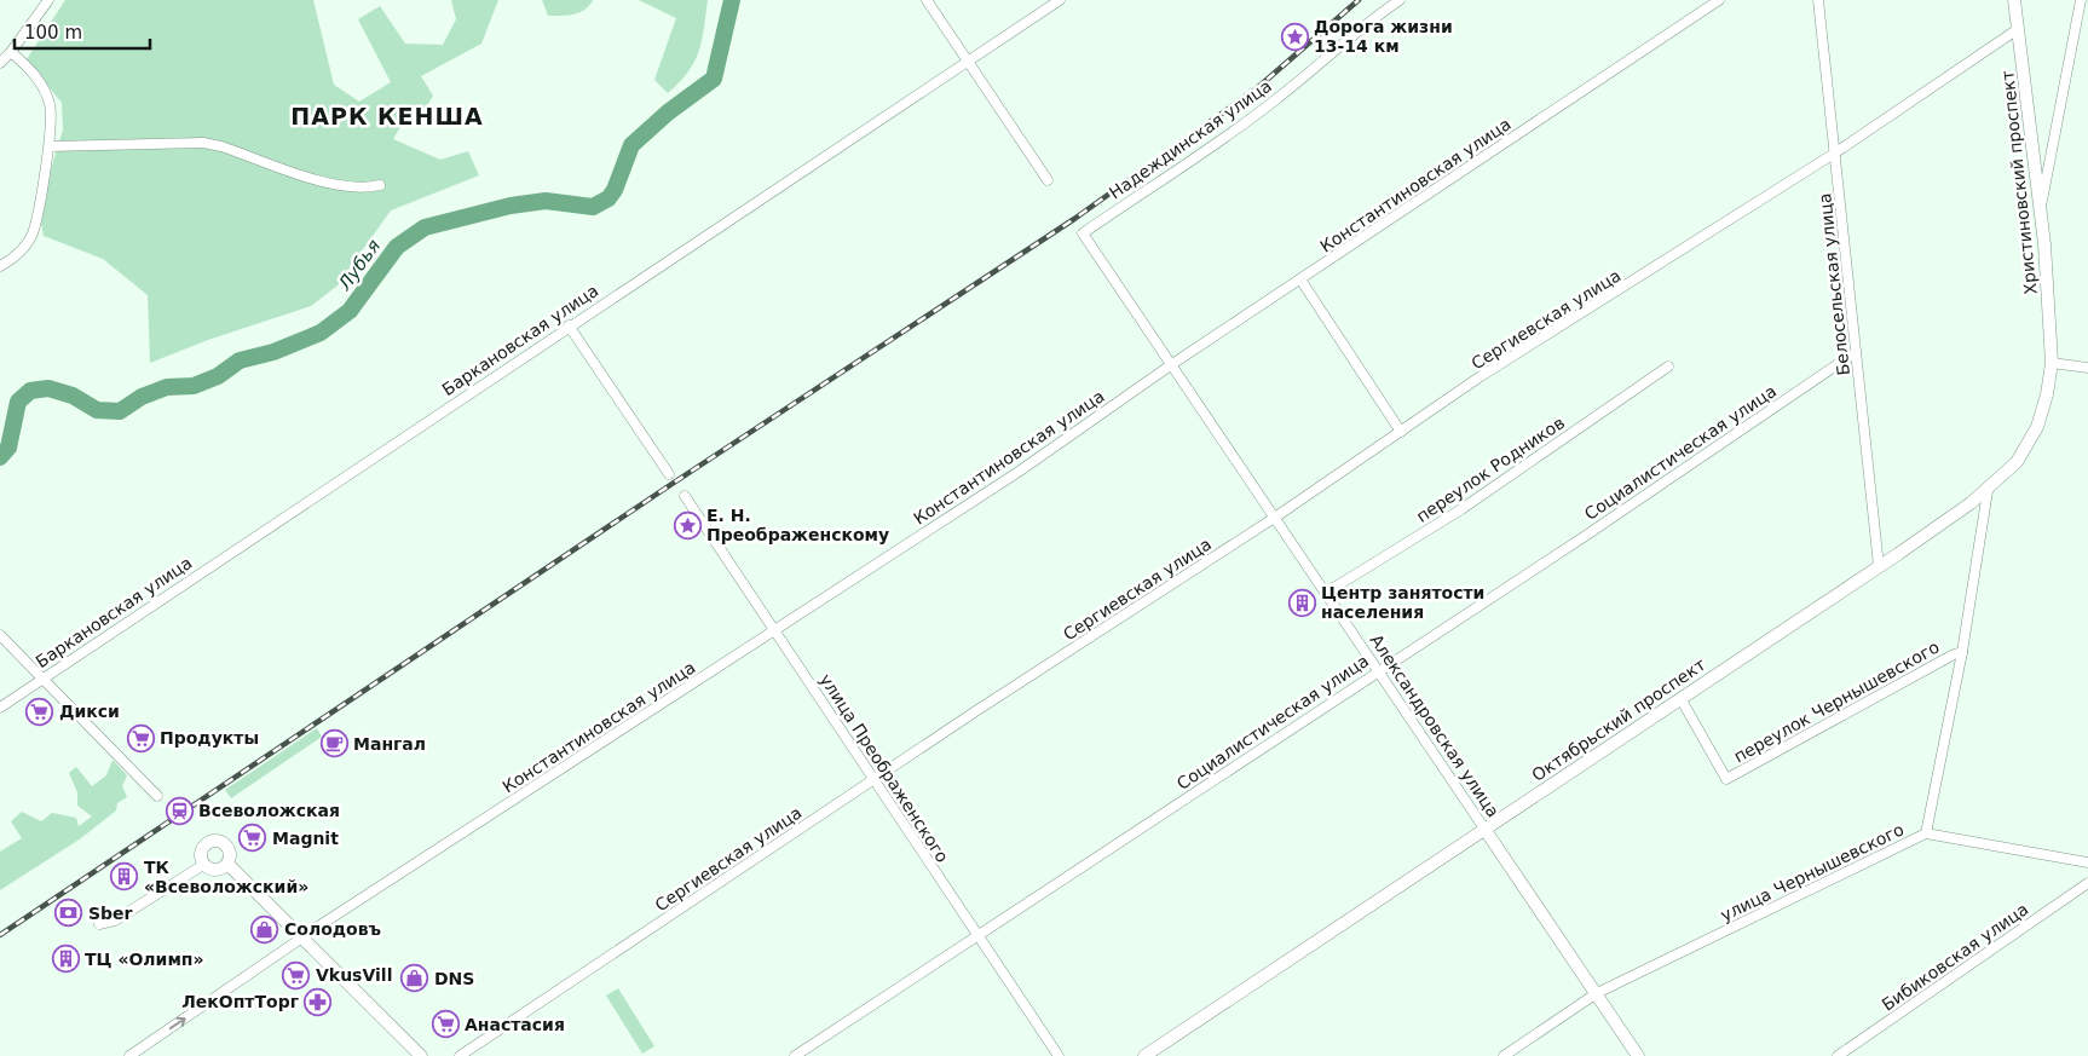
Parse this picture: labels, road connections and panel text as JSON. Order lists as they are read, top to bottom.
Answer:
{
  "streets": {
    "street": [
      "Надеждинская улица",
      "Христиновский проспект",
      "Константиновская улица",
      "Белосельская улица",
      "Сергиевская улица",
      "Баркановская улица",
      "Социалистическая улица",
      "переулок Родников",
      "переулок Чернышевского",
      "Октябрьский проспект",
      "Александровская улица",
      "улица Преображенского",
      "улица Чернышевского",
      "Бибиковская улица"
    ]
  },
  "crossings": [
    ["Надеждинская улица", "Александровская улица"],
    ["Христиновский проспект", "Сергиевская улица"],
    ["Христиновский проспект", "Октябрьский проспект"],
    ["Константиновская улица", "Александровская улица"],
    ["Константиновская улица", "улица Преображенского"],
    ["Белосельская улица", "Сергиевская улица"],
    ["Белосельская улица", "Социалистическая улица"],
    ["Белосельская улица", "Октябрьский проспект"],
    ["Сергиевская улица", "Александровская улица"],
    ["Сергиевская улица", "улица Преображенского"],
    ["Социалистическая улица", "Александровская улица"],
    ["Социалистическая улица", "улица Преображенского"],
    ["переулок Родников", "Александровская улица"],
    ["переулок Чернышевского", "Октябрьский проспект"],
    ["переулок Чернышевского", "улица Чернышевского"],
    ["Октябрьский проспект", "Александровская улица"],
    ["Октябрьский проспект", "улица Чернышевского"],
    ["Александровская улица", "улица Чернышевского"]
  ],
  "districts": ["ПАРК КЕНША"],
  "water": ["Лубья"],
  "places": {
    "place": ["Дорога жизни 13-14 км", "Е. Н. Преображенскому"],
    "building": ["Центр занятости населения", "ТК «Всеволожский»", "ТЦ «Олимп»"],
    "supermarket": [
      "Дикси",
      "Продукты",
      "Magnit",
      "VkusVill",
      "Анастасия"
    ],
    "cafe": ["Мангал"],
    "station": ["Всеволожская"],
    "bank": ["Sber"],
    "shop": ["Солодовъ", "DNS"],
    "pharmacy": ["ЛекОптТорг"]
  },
  "scale_bar": "100 m"
}
